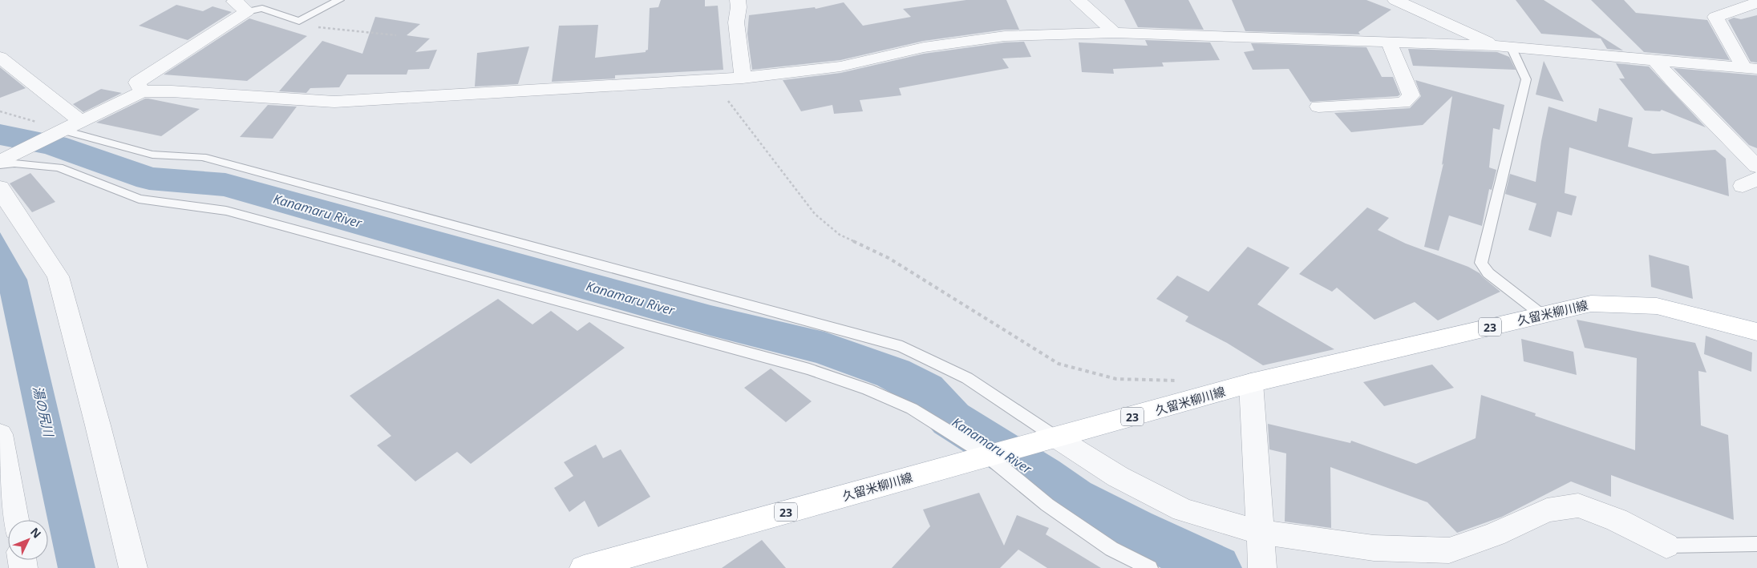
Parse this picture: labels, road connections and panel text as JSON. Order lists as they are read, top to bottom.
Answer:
{
  "streets": {
    "main road": ["久留米柳川線", "23"]
  },
  "water": ["Kanamaru River", "湯の尻川"],
  "north": "top right"
}
